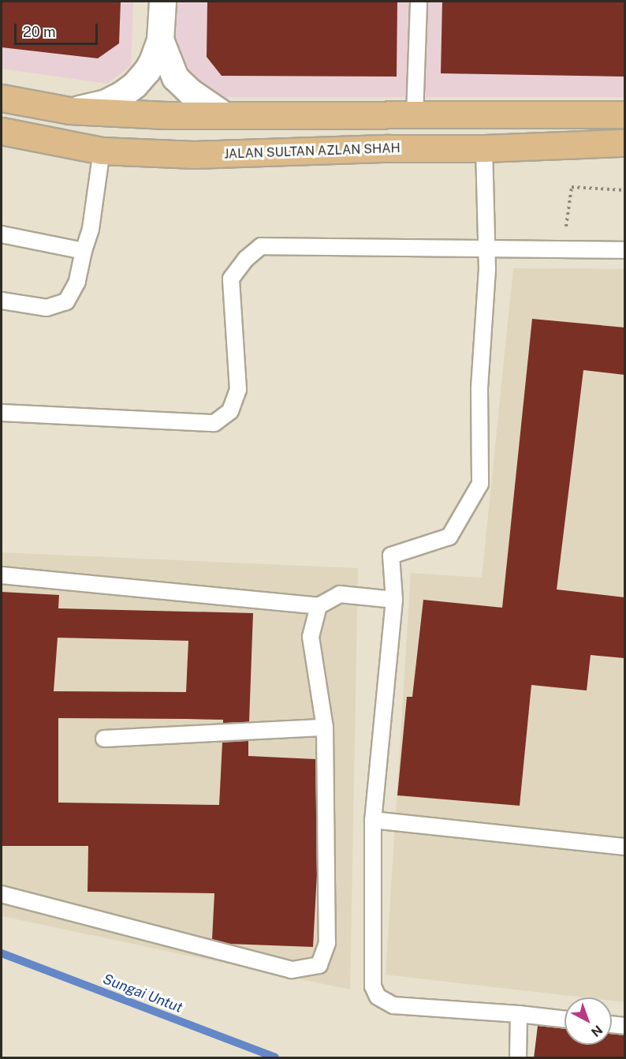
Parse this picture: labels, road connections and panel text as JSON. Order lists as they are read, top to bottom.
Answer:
{
  "streets": {
    "main road": ["JALAN SULTAN AZLAN SHAH"]
  },
  "water": ["Sungai Untut"],
  "scale_bar": "20 m",
  "north": "bottom right"
}
